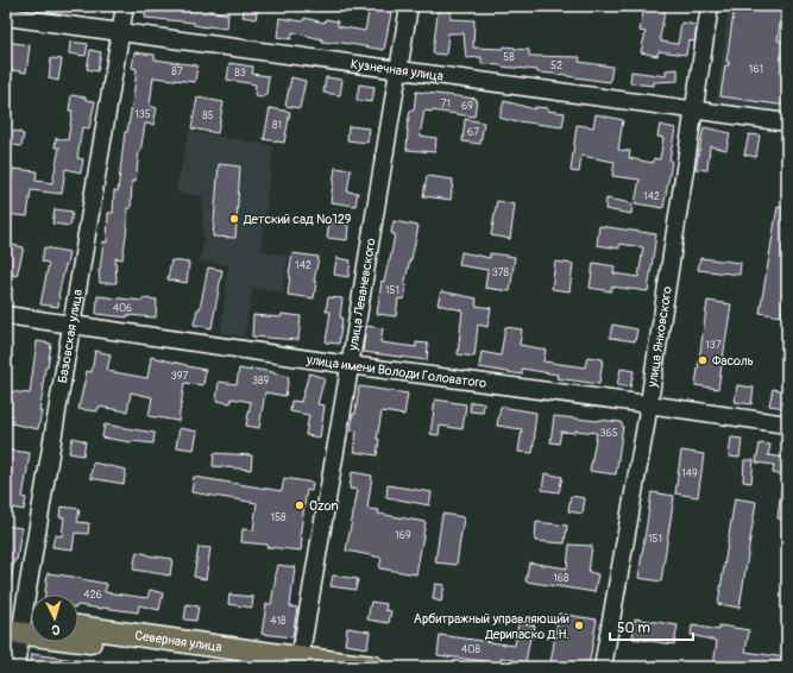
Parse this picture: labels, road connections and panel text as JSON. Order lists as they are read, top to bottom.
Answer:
{
  "streets": {
    "main road": ["Северная улица"],
    "street": [
      "Кузнечная улица",
      "улица Леваневского",
      "Базовская улица",
      "улица Янковского",
      "улица имени Володи Головатого"
    ]
  },
  "crossings": [
    ["Кузнечная улица", "улица Леваневского"],
    ["Кузнечная улица", "Базовская улица"],
    ["Кузнечная улица", "улица Янковского"],
    ["улица Леваневского", "улица имени Володи Головатого"],
    ["улица Леваневского", "Северная улица"],
    ["Базовская улица", "улица имени Володи Головатого"],
    ["Базовская улица", "Северная улица"],
    ["улица Янковского", "улица имени Володи Головатого"]
  ],
  "places": [
    "Детский сад №129",
    "Фасоль",
    "Ozon",
    "Арбитражный управляющий Дерипаско Д.Н."
  ],
  "house_numbers": [
    "58",
    "52",
    "161",
    "87",
    "83",
    "71",
    "69",
    "135",
    "85",
    "81",
    "67",
    "142",
    "142",
    "378",
    "151",
    "406",
    "137",
    "397",
    "389",
    "365",
    "149",
    "158",
    "169",
    "151",
    "168",
    "426",
    "418",
    "408"
  ],
  "scale_bar": "50 m",
  "north": "bottom"
}
